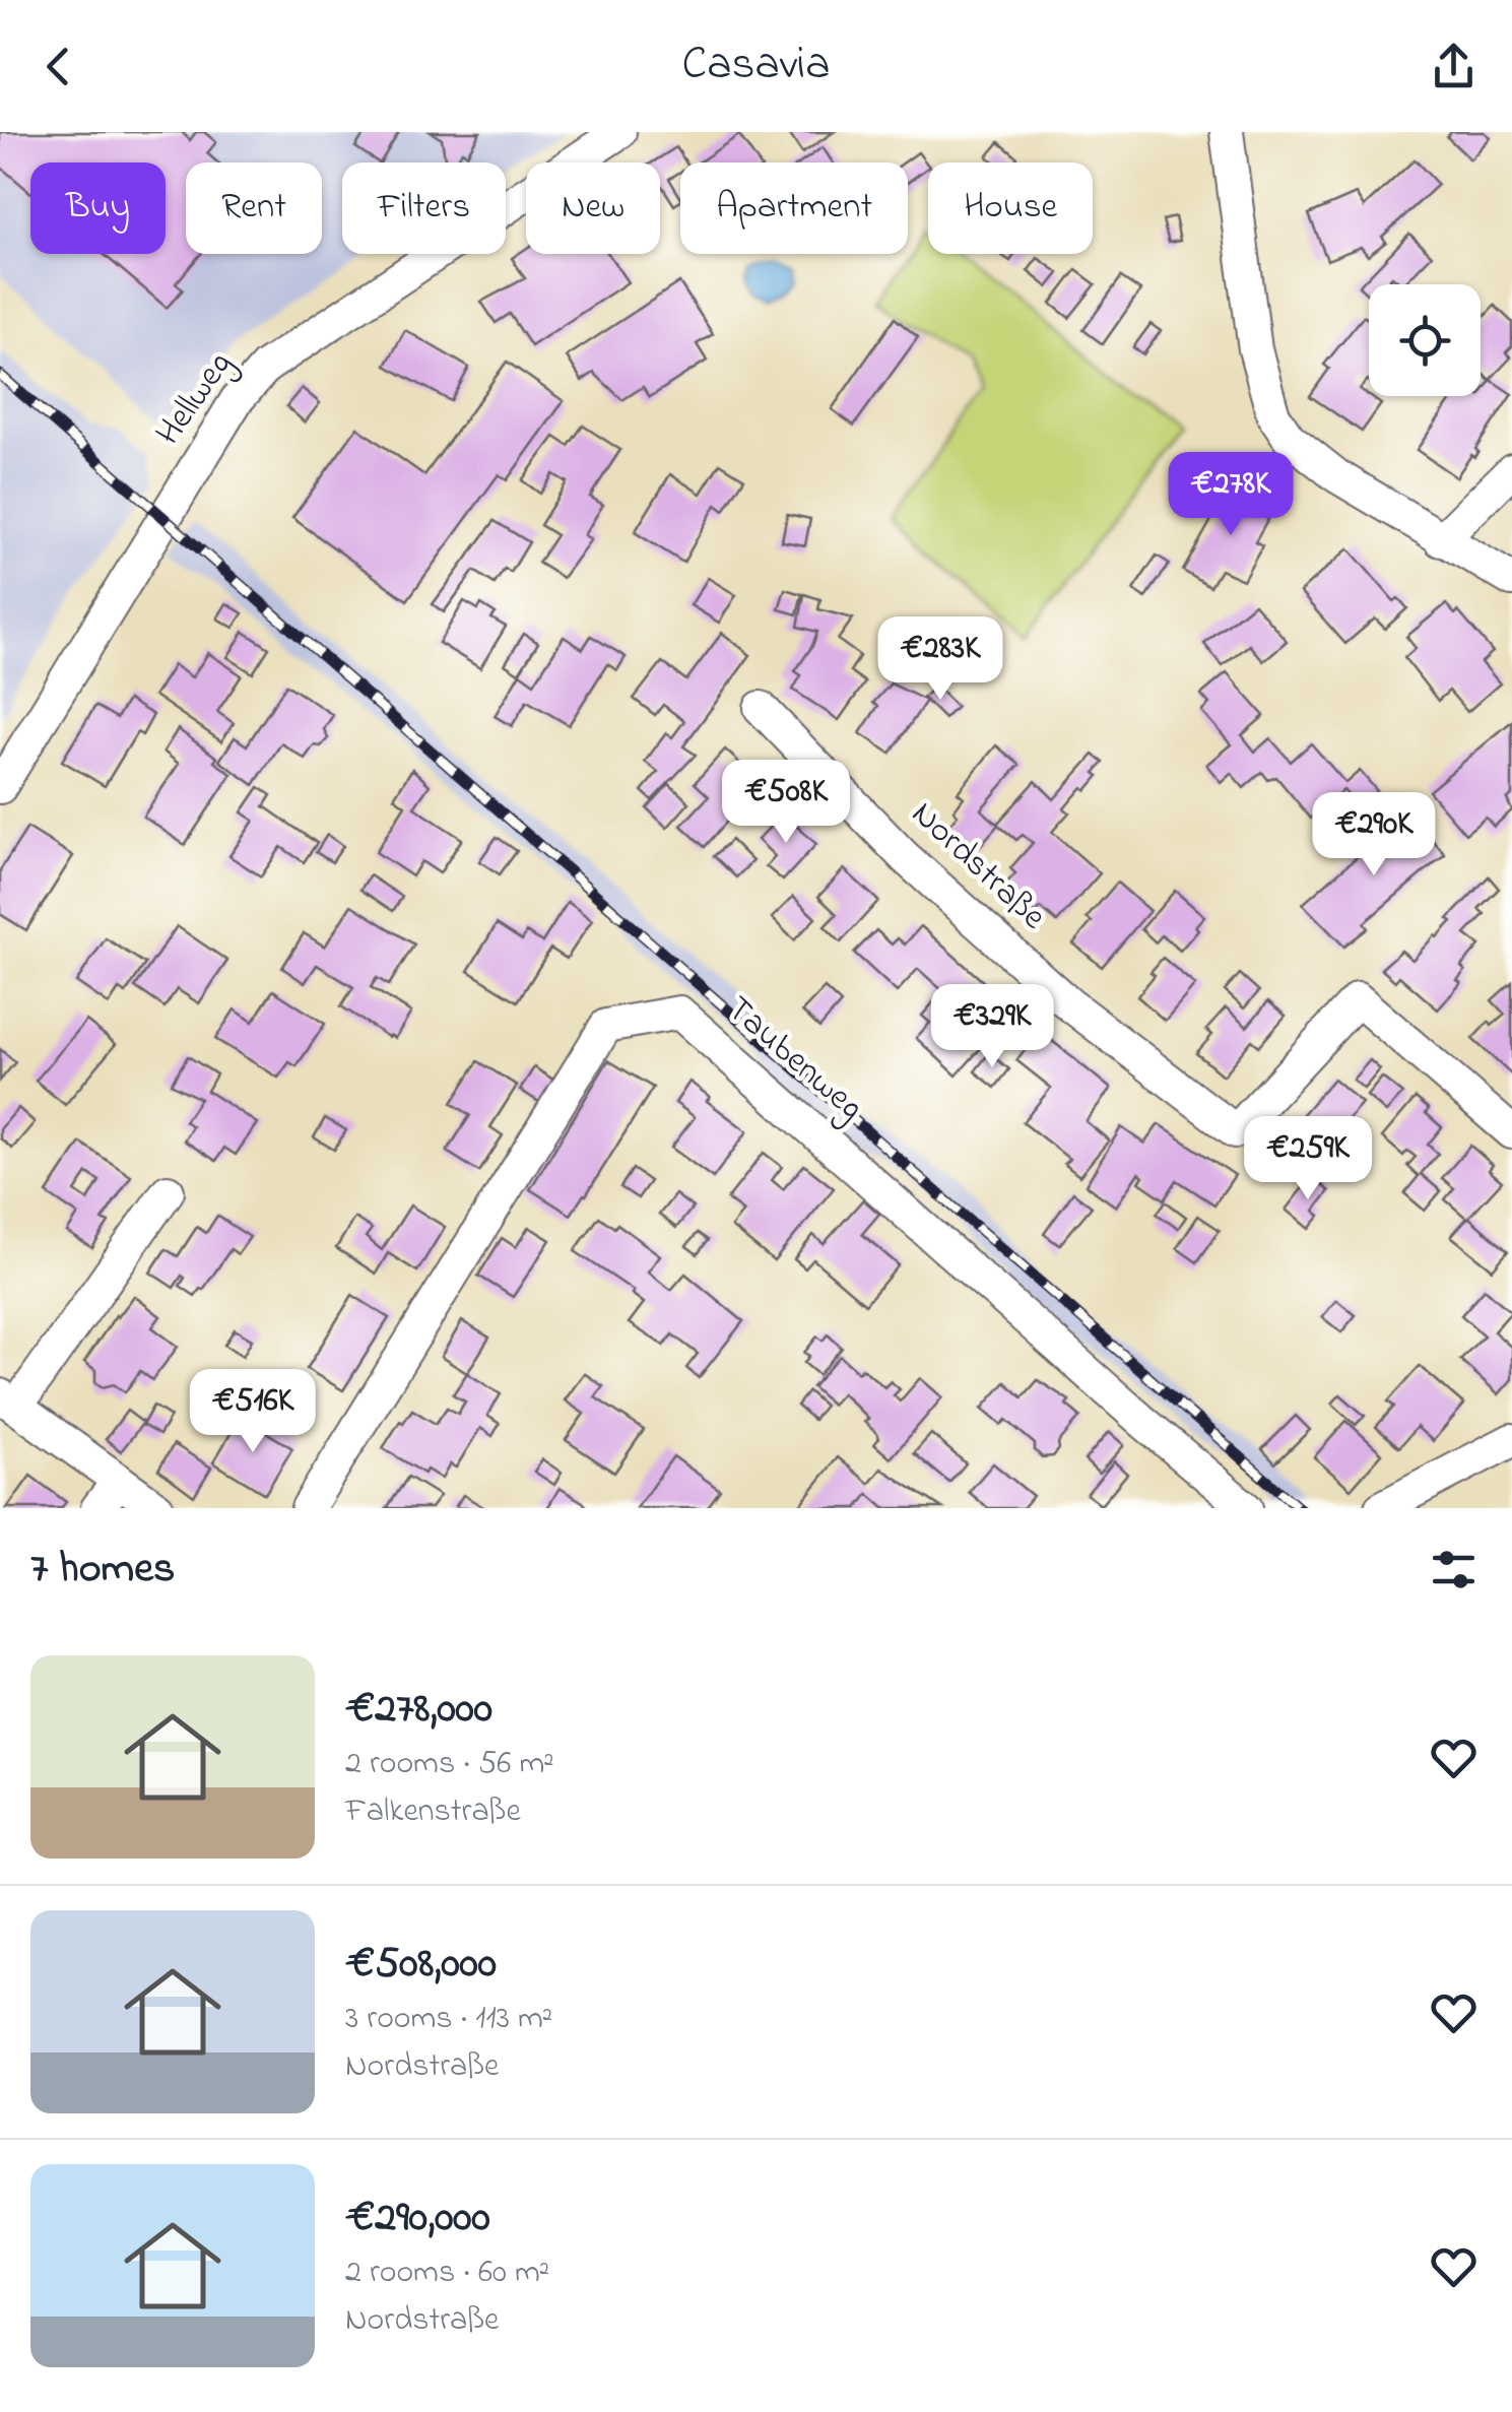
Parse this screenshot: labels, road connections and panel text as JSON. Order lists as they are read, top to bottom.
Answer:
{
  "streets": {
    "street": ["Hellweg", "Nordstraße", "Taubenweg"]
  },
  "page": {
    "header": "Casavia",
    "chip": [
      "Buy",
      "Rent",
      "Filters",
      "New",
      "Apartment",
      "House"
    ],
    "price": [
      "€278K",
      "€283K",
      "€508K",
      "€290K",
      "€329K",
      "€259K",
      "€516K"
    ],
    "heading": "7 homes",
    "list": [
      {
        "name": "€278,000",
        "note": "2 rooms · 56 m² · Falkenstraße"
      },
      {
        "name": "€508,000",
        "note": "3 rooms · 113 m² · Nordstraße"
      },
      {
        "name": "€290,000",
        "note": "2 rooms · 60 m² · Nordstraße"
      }
    ]
  }
}
